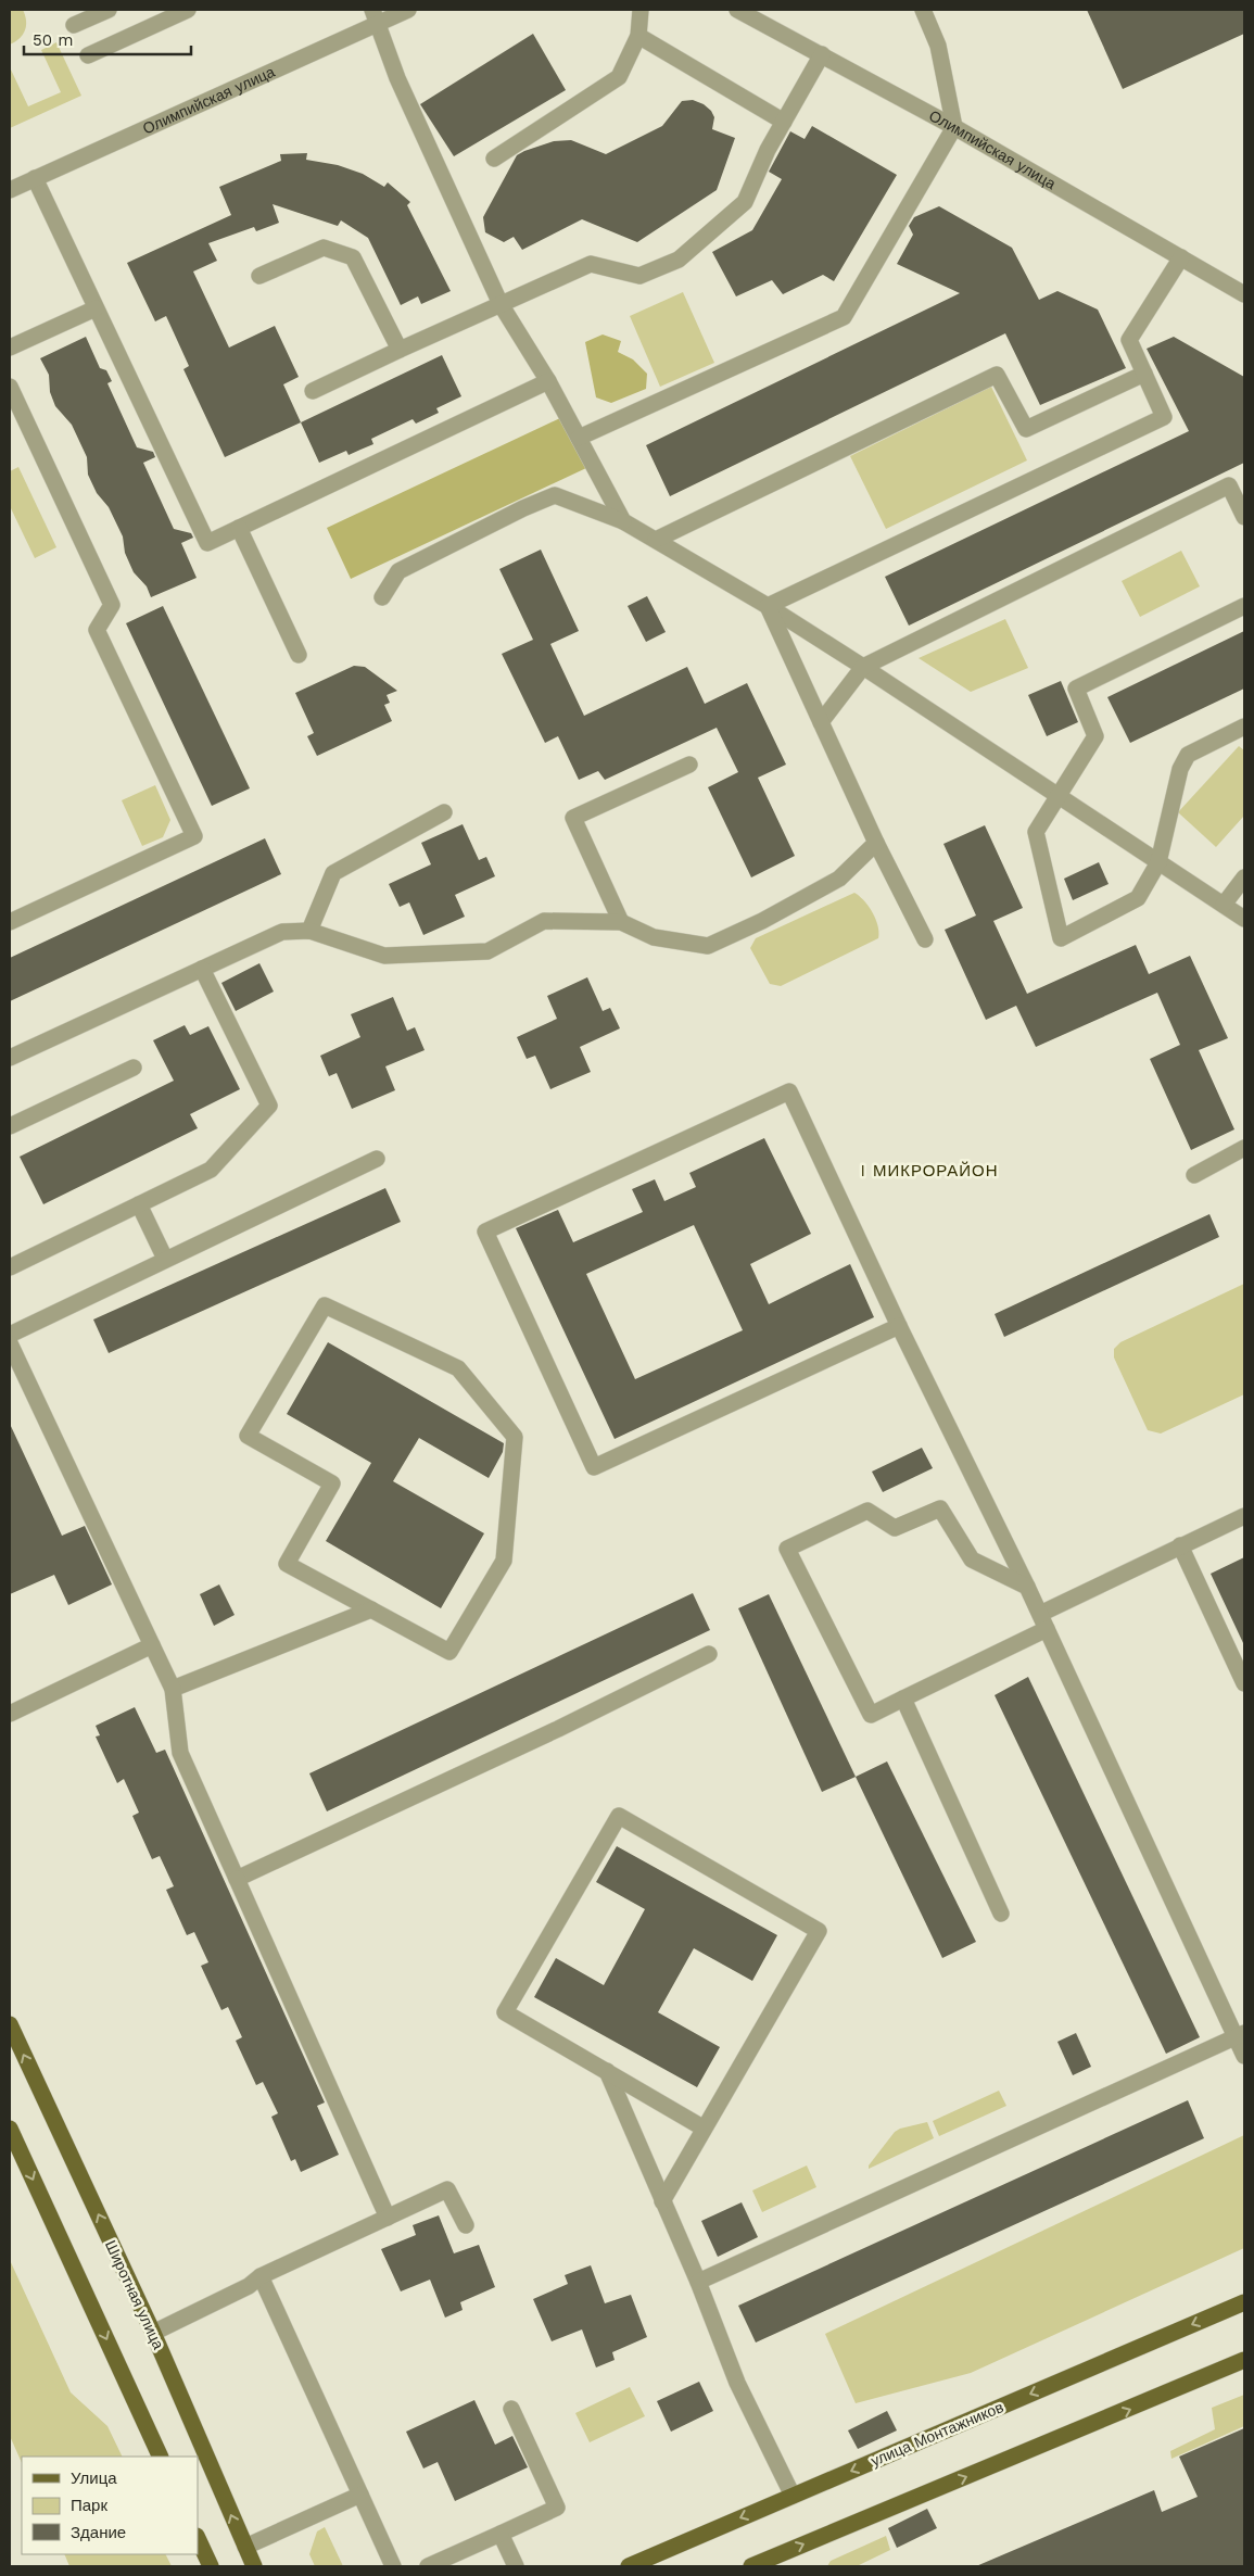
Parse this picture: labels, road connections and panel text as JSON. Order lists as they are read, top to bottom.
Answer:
{
  "streets": {
    "main road": ["Широтная улица", "улица Монтажников"],
    "street": ["Олимпийская улица"]
  },
  "districts": ["I МИКРОРАЙОН"],
  "legend": ["Улица", "Парк", "Здание"],
  "scale_bar": "50 m"
}
